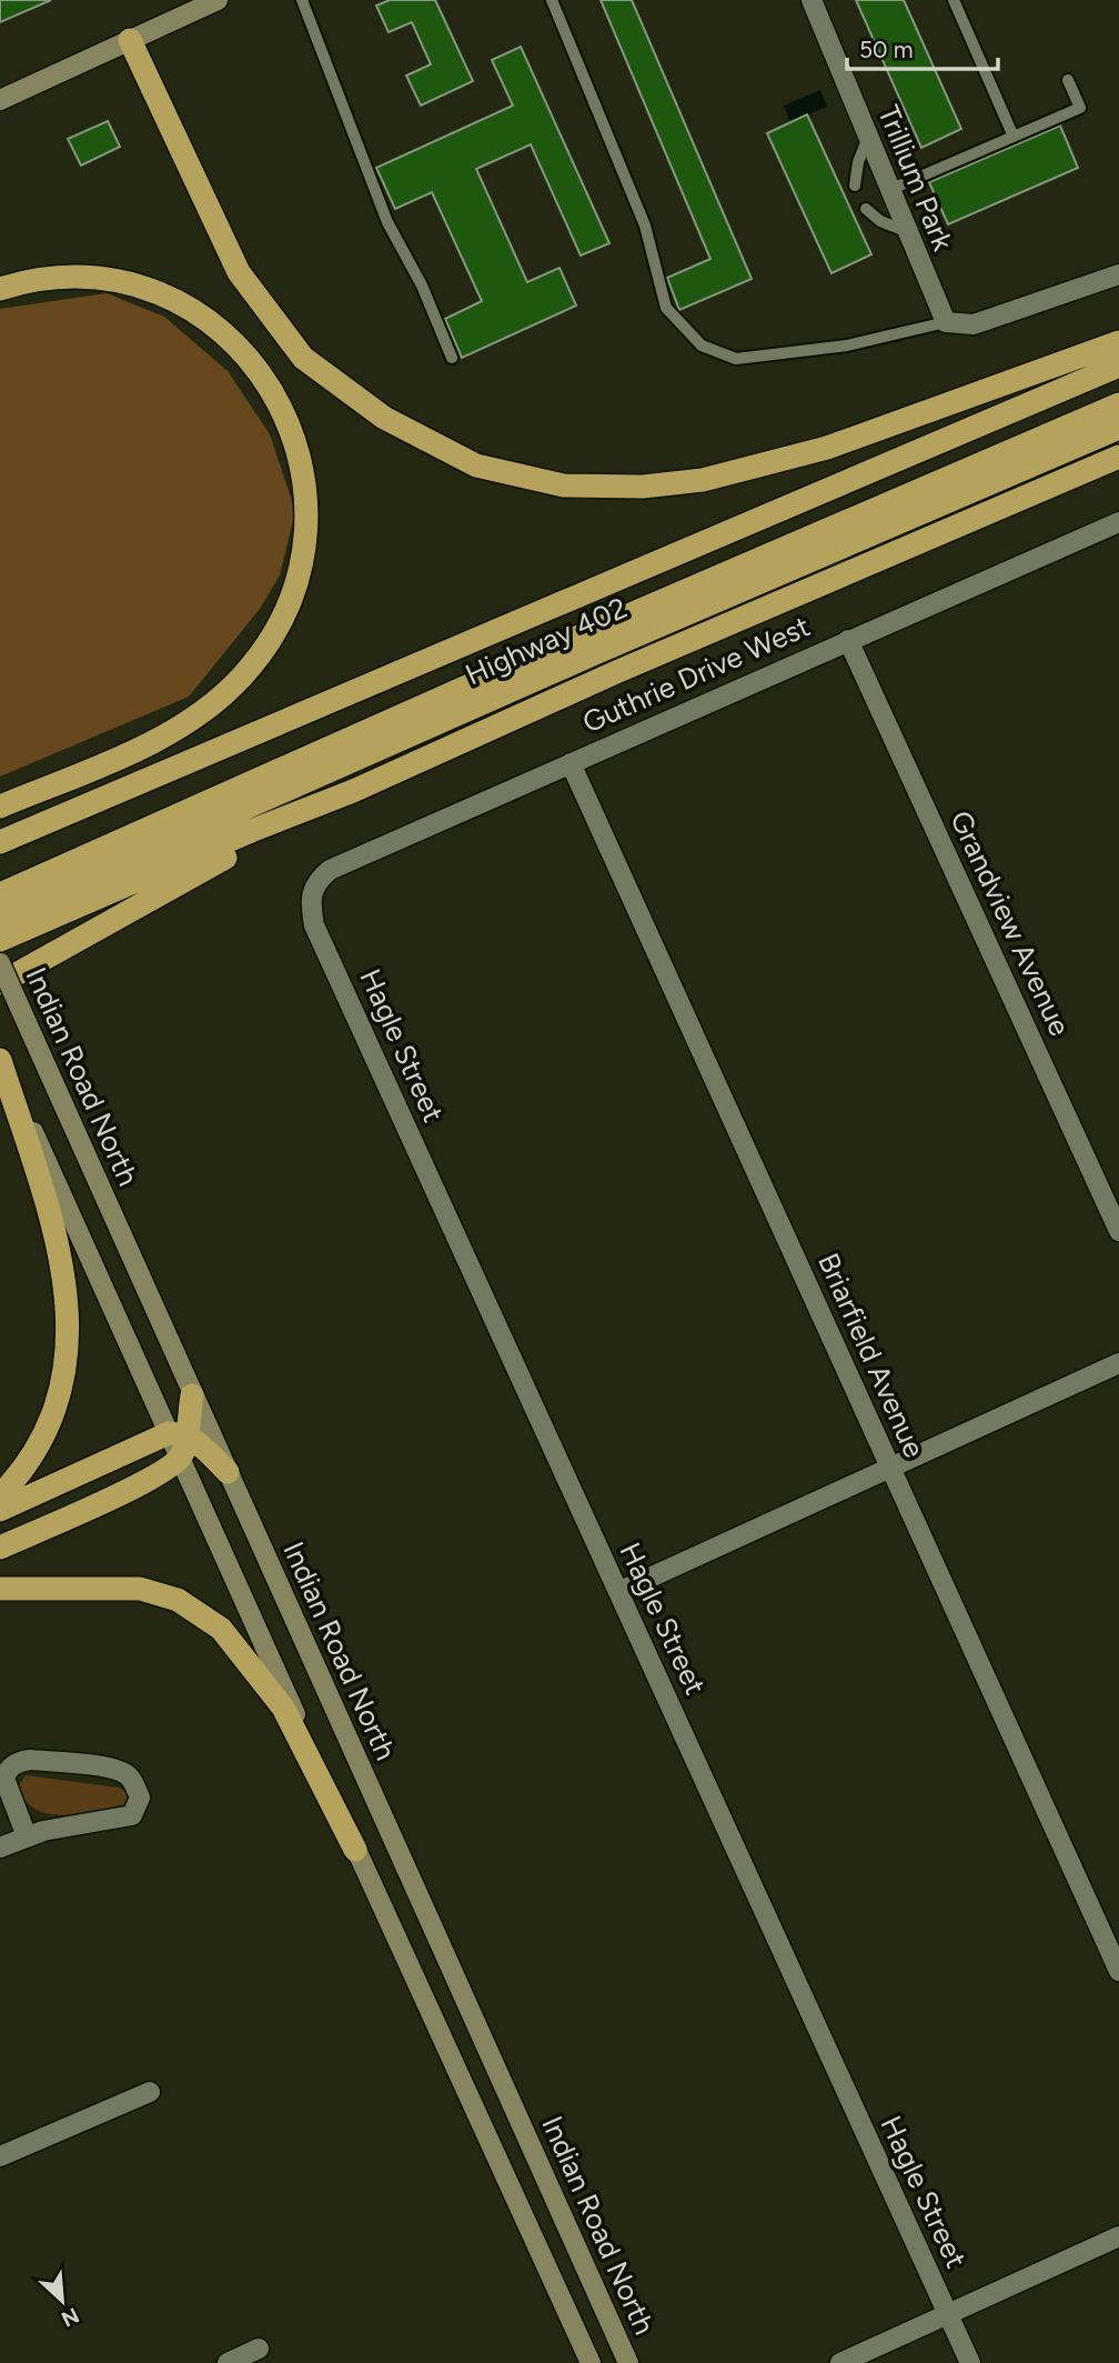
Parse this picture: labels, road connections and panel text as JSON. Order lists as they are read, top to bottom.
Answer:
{
  "streets": {
    "highway": ["Highway 402"],
    "main road": ["Indian Road North"],
    "street": [
      "Trillium Park",
      "Guthrie Drive West",
      "Grandview Avenue",
      "Hagle Street",
      "Briarfield Avenue"
    ]
  },
  "crossings": [
    ["Guthrie Drive West", "Grandview Avenue"],
    ["Guthrie Drive West", "Hagle Street"],
    ["Guthrie Drive West", "Briarfield Avenue"]
  ],
  "scale_bar": "50 m",
  "north": "bottom right"
}
